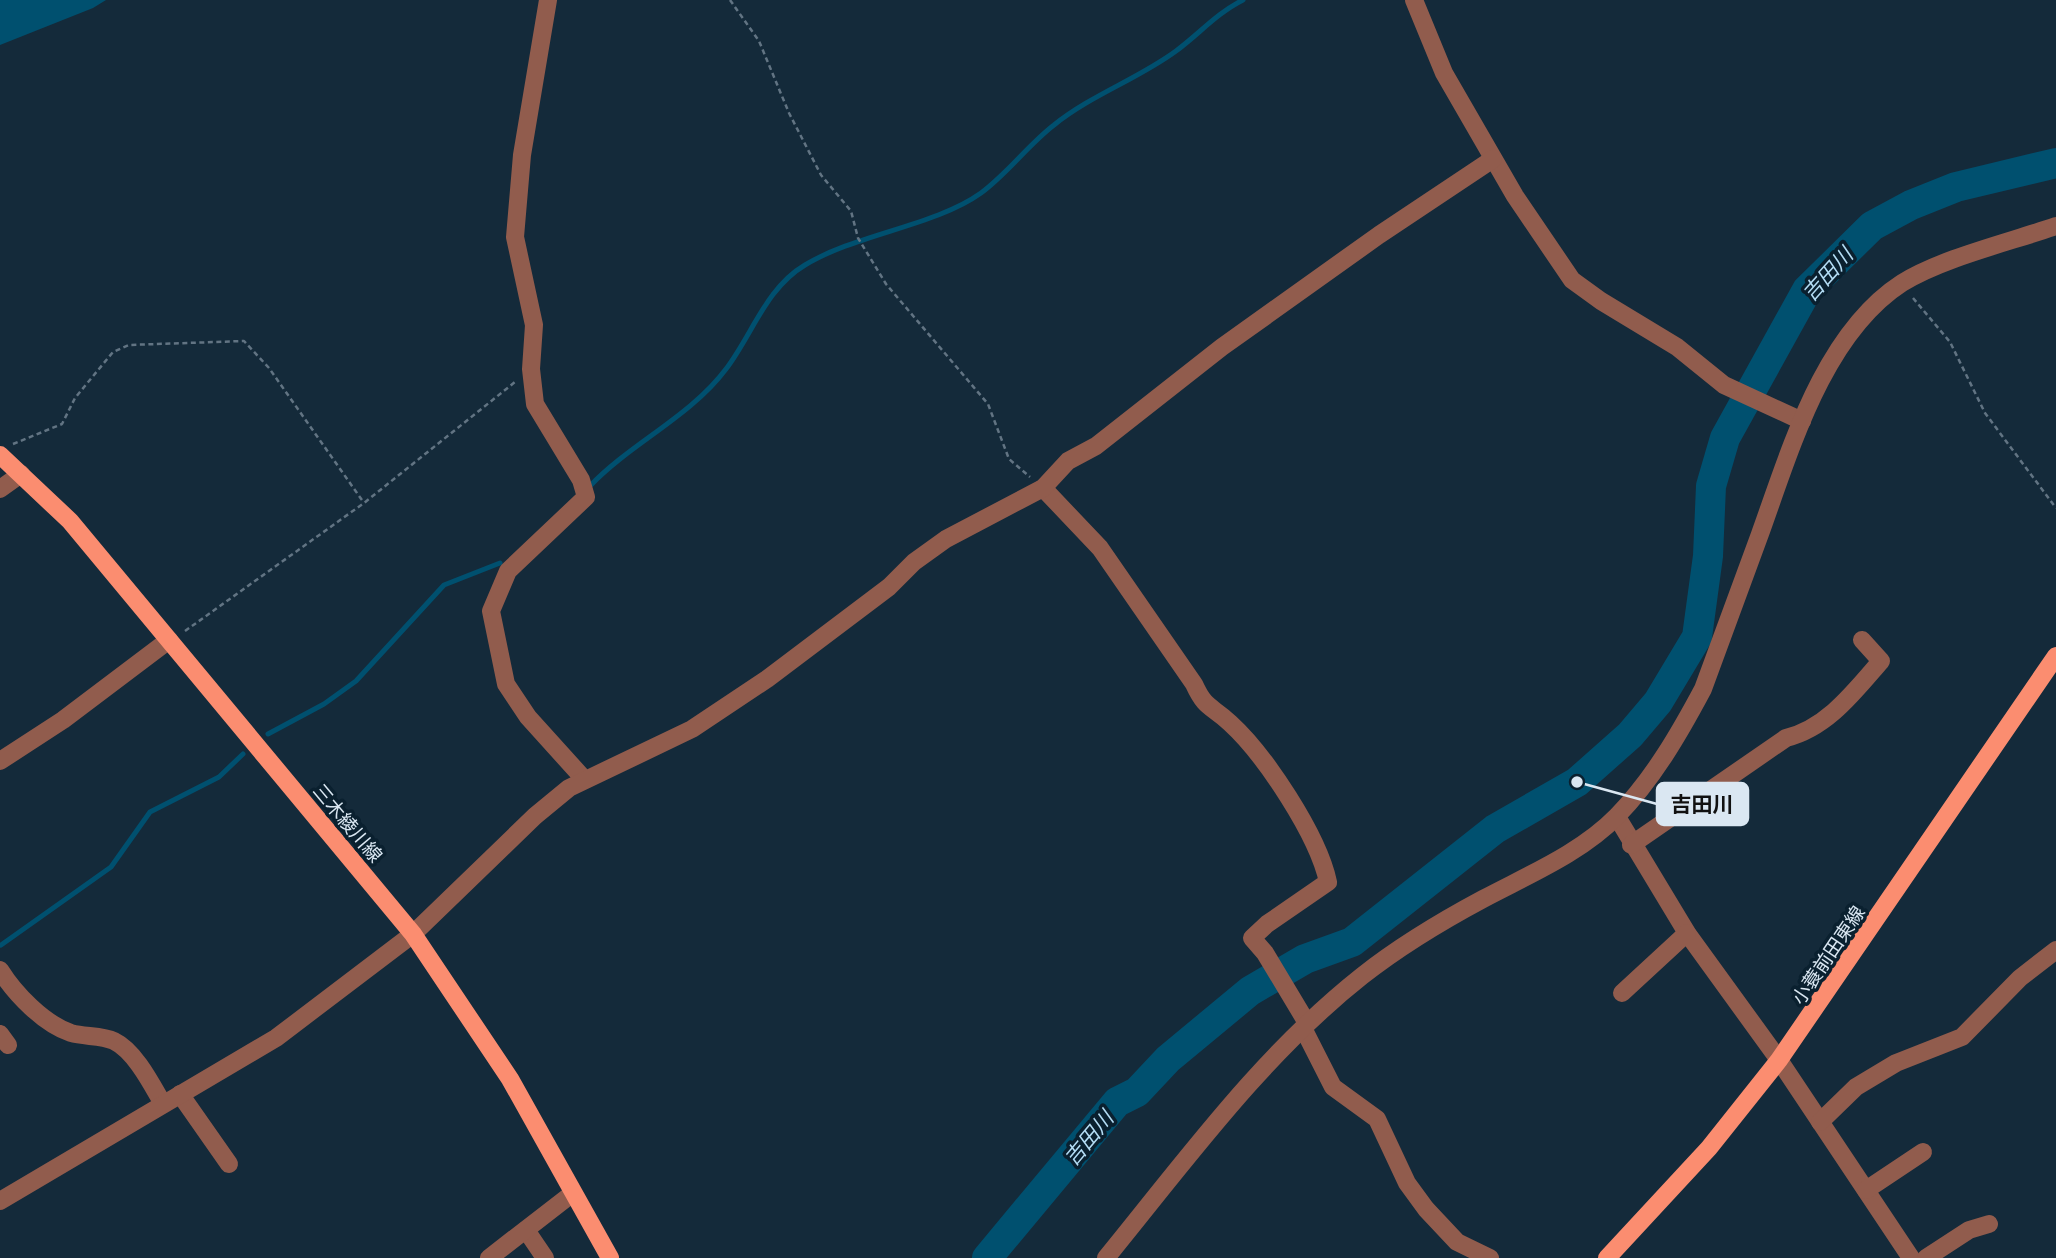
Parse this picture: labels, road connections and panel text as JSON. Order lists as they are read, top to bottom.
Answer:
{
  "streets": {
    "main road": ["三木綾川線", "小蓑前田東線"]
  },
  "water": ["吉田川"],
  "places": ["吉田川"]
}
